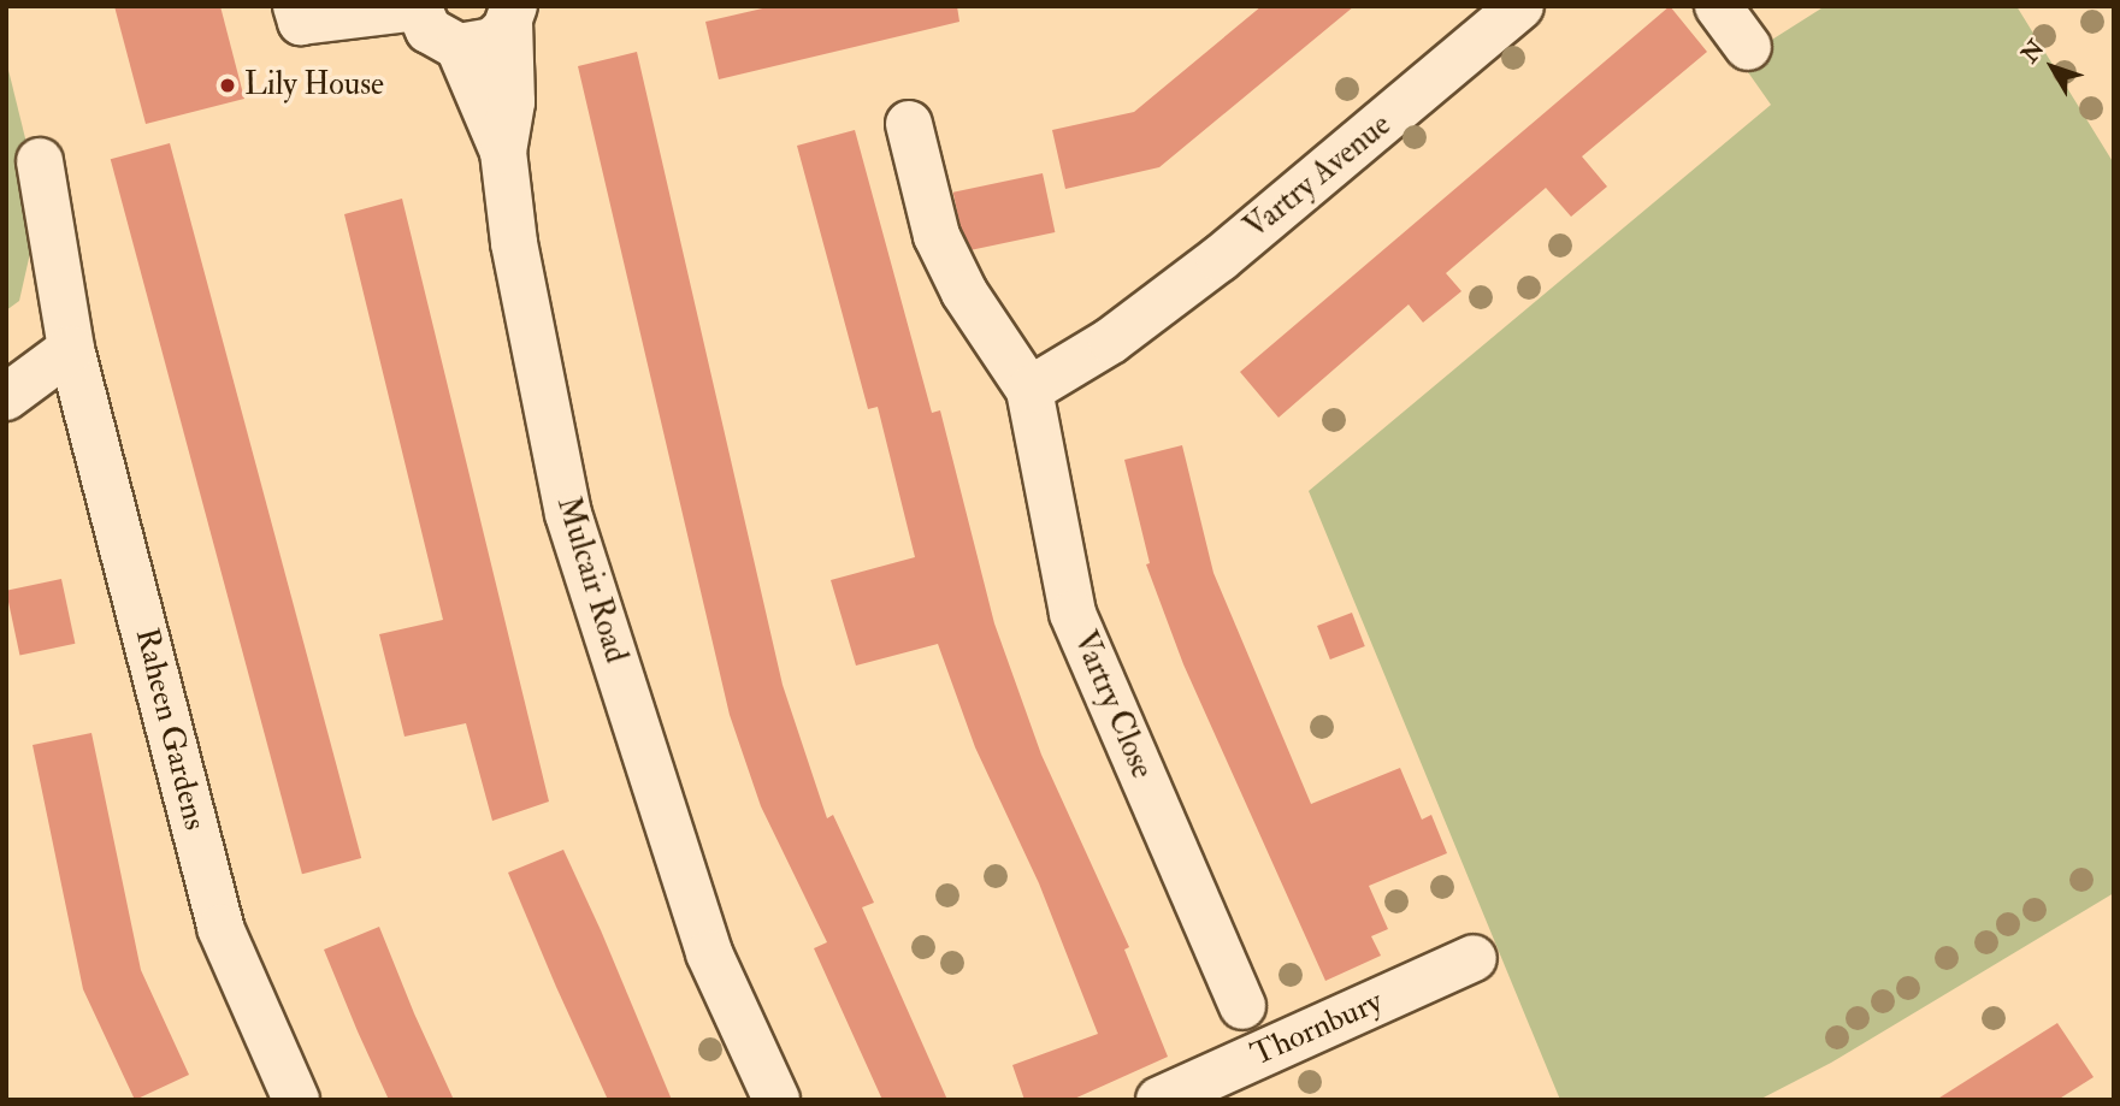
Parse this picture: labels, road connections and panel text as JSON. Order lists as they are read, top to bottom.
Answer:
{
  "streets": {
    "street": [
      "Vartry Avenue",
      "Mulcair Road",
      "Vartry Close",
      "Raheen Gardens",
      "Thornbury"
    ]
  },
  "crossings": [
    ["Vartry Avenue", "Vartry Close"]
  ],
  "places": ["Lily House"],
  "north": "top left"
}
